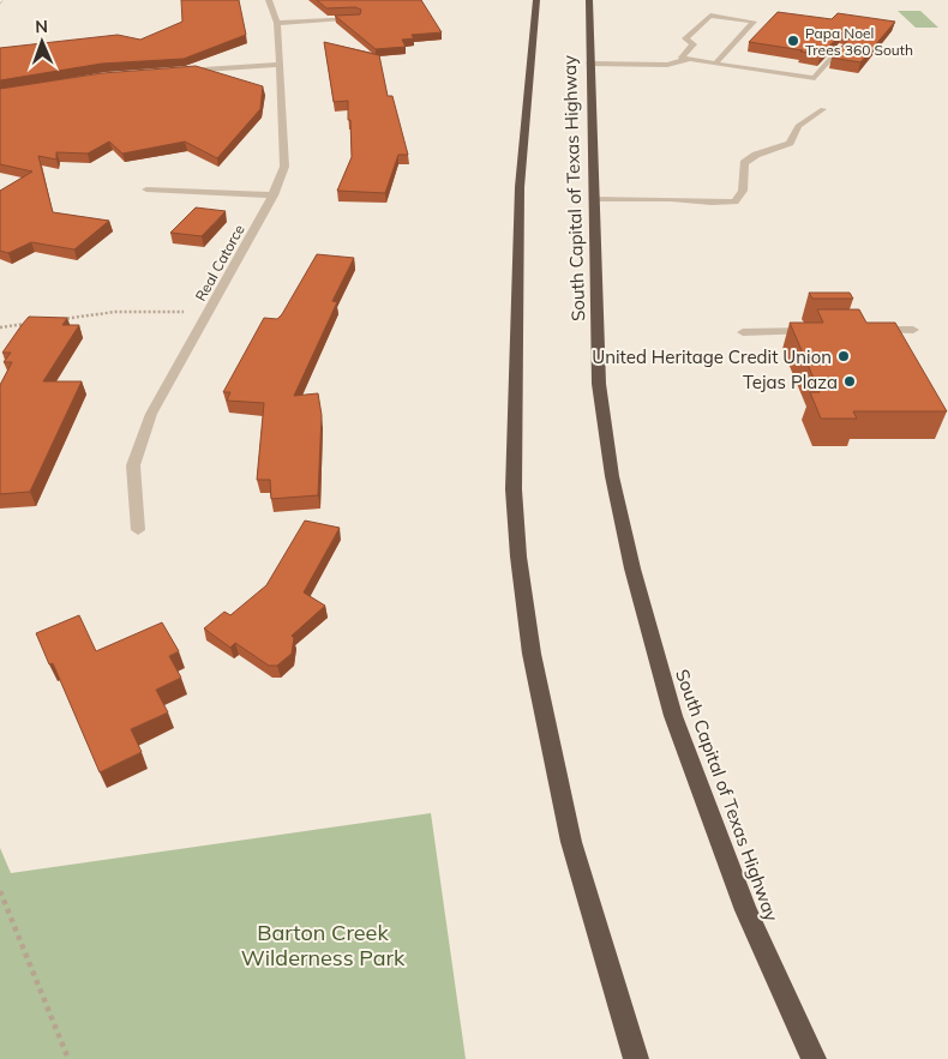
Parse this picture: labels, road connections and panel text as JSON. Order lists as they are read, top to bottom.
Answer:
{
  "streets": {
    "highway": ["South Capital of Texas Highway"],
    "street": ["Real Catorce"]
  },
  "parks": ["Barton Creek Wilderness Park"],
  "places": ["Papa Noel Trees 360 South", "United Heritage Credit Union", "Tejas Plaza"],
  "north": "top"
}
